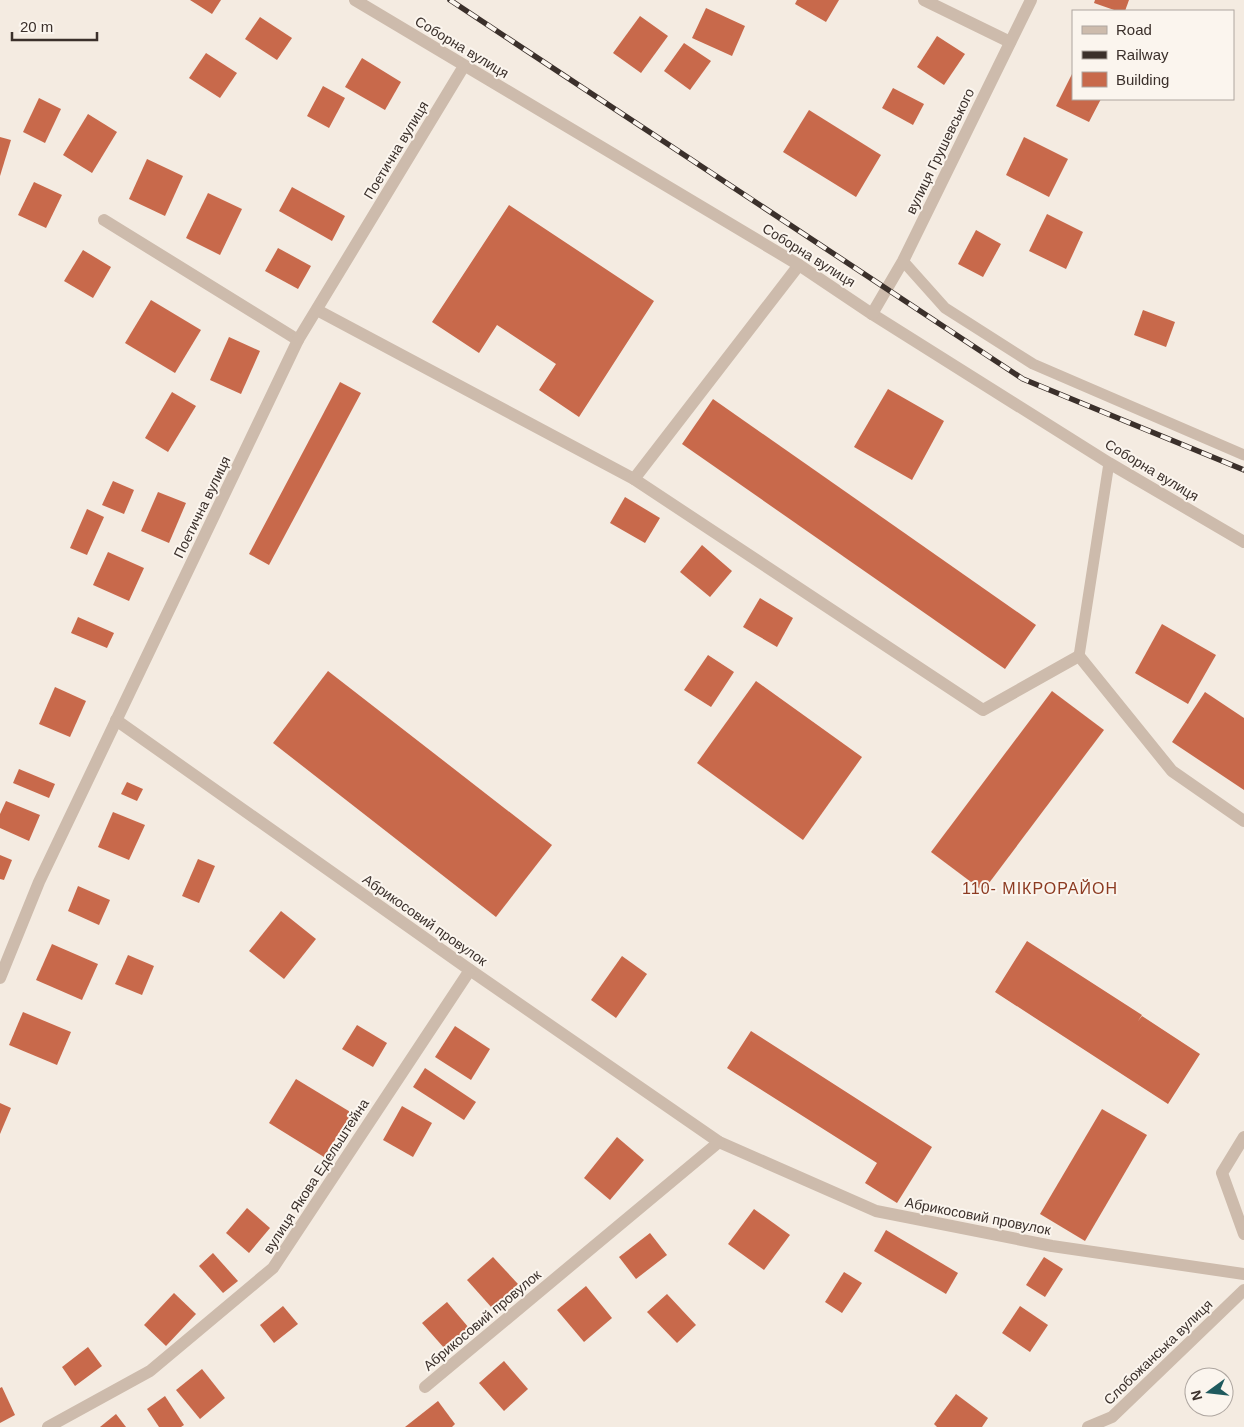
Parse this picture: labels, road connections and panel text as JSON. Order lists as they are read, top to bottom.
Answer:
{
  "streets": {
    "street": [
      "Соборна вулиця",
      "Поетична вулиця",
      "вулиця Грушевського",
      "Абрикосовий провулок",
      "вулиця Якова Едельштейна",
      "Слобожанська вулиця"
    ]
  },
  "crossings": [
    ["Соборна вулиця", "Поетична вулиця"],
    ["Соборна вулиця", "вулиця Грушевського"],
    ["Поетична вулиця", "Абрикосовий провулок"],
    ["Абрикосовий провулок", "вулиця Якова Едельштейна"]
  ],
  "districts": ["110- МІКРОРАЙОН"],
  "legend": ["Road", "Railway", "Building"],
  "scale_bar": "20 m",
  "north": "left"
}
